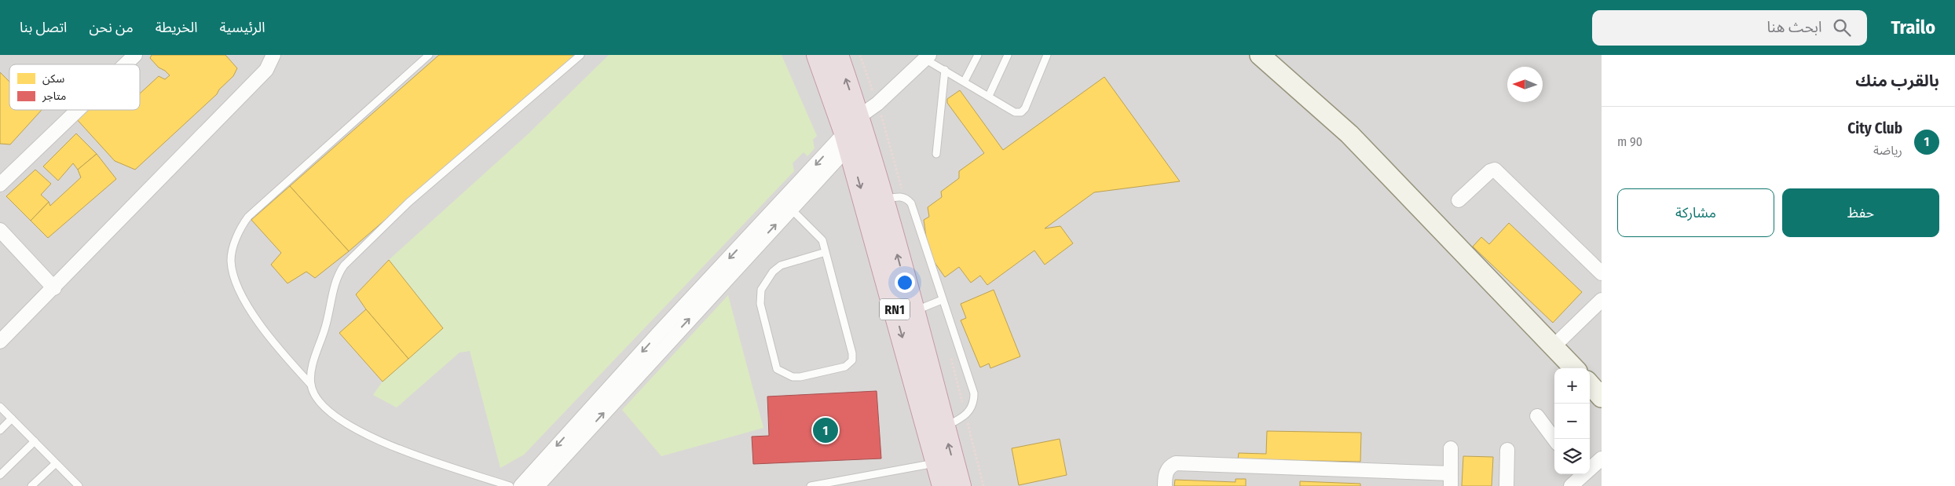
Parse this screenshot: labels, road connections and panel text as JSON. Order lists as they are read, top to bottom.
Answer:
{
  "streets": {
    "highway": ["RN1"]
  },
  "legend": ["سكن", "متاجر"],
  "north": "left",
  "page": {
    "header": "Trailo",
    "search": "ابحث هنا",
    "nav": [
      "الرئيسية",
      "الخريطة",
      "من نحن",
      "اتصل بنا"
    ],
    "heading": "بالقرب منك",
    "list": [
      {
        "mark": "1",
        "name": "City Club",
        "note": "رياضة",
        "value": "90 m"
      }
    ],
    "buttons": ["حفظ", "مشاركة"],
    "map_buttons": ["+", "−"],
    "pins": "1"
  }
}
